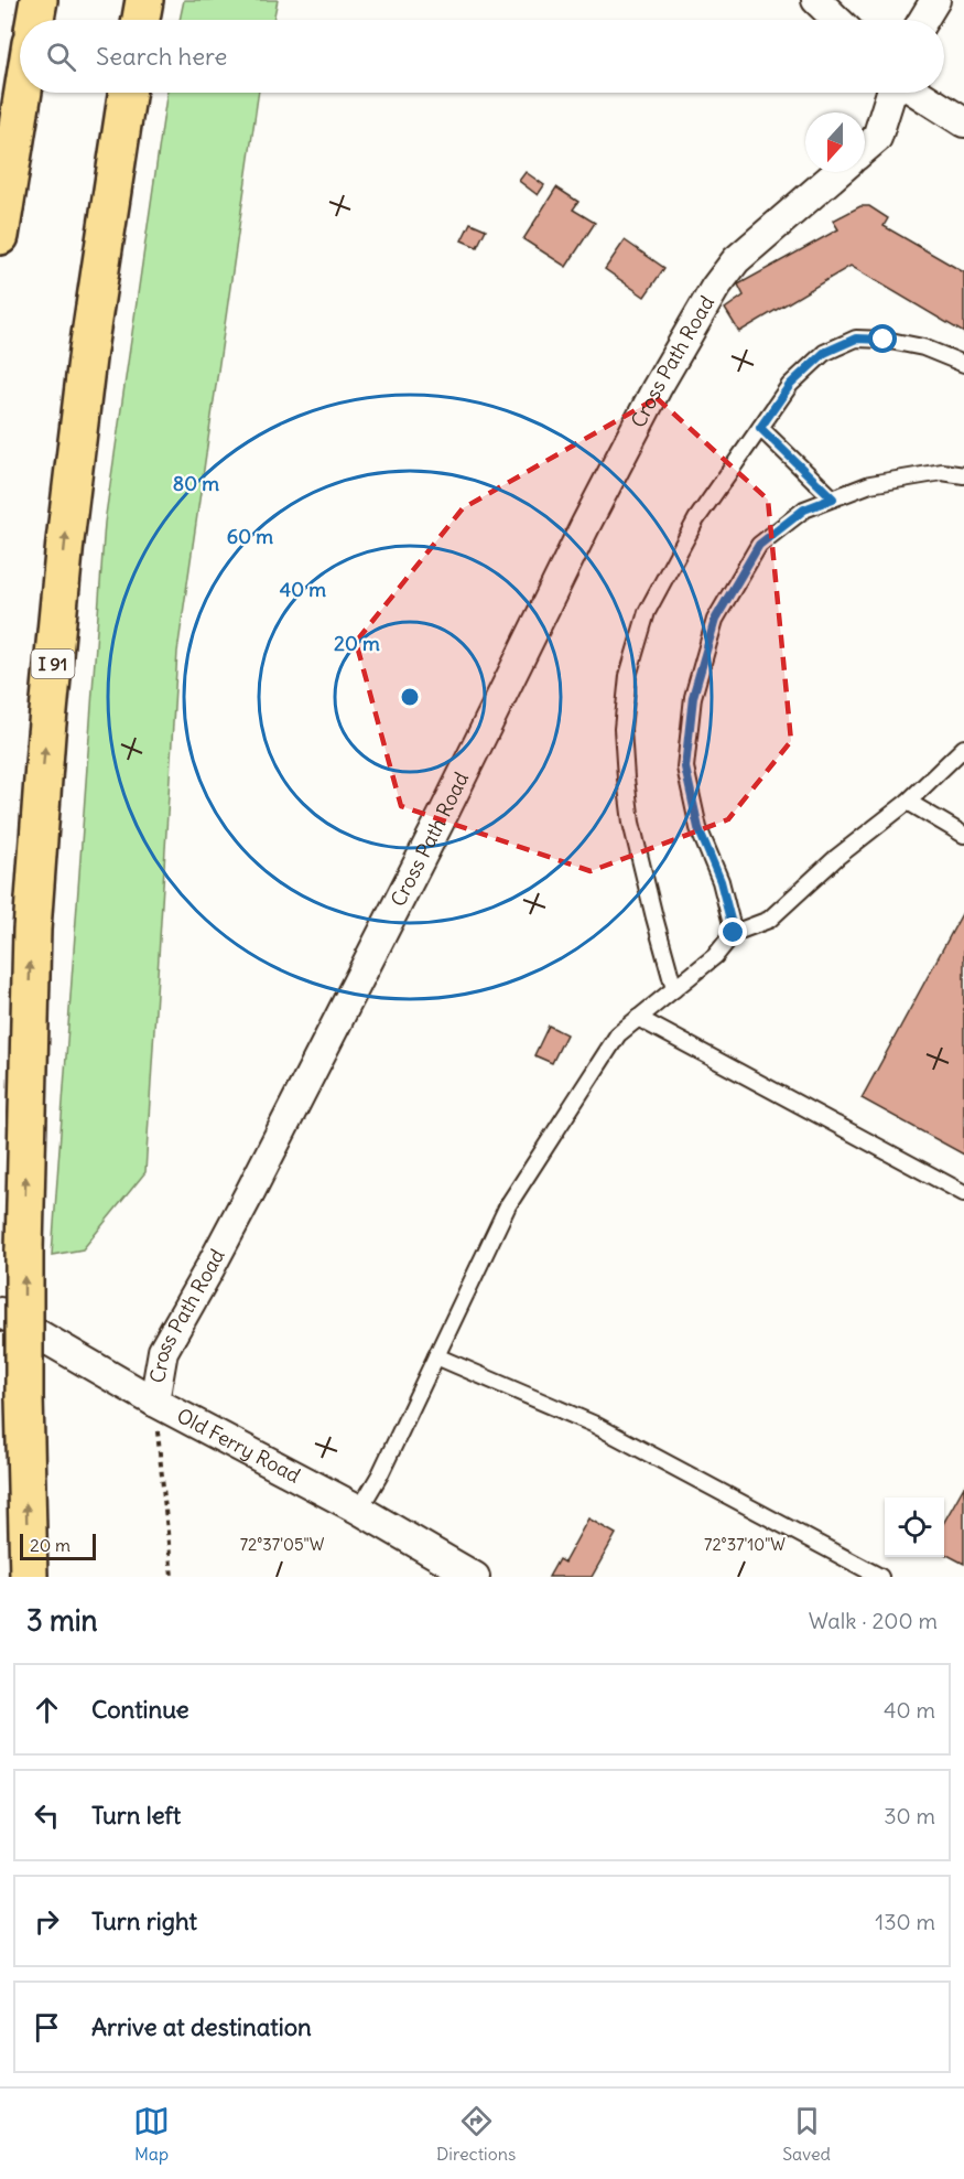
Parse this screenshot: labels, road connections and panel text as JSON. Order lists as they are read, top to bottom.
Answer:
{
  "streets": {
    "highway": ["I 91"],
    "street": ["Cross Path Road", "Old Ferry Road"]
  },
  "crossings": [
    ["Cross Path Road", "Old Ferry Road"]
  ],
  "scale_bar": "20 m",
  "north": "bottom",
  "page": {
    "search": "Search here",
    "scale": "20 m",
    "heading": ["3 min", "Walk · 200 m"],
    "list": [
      ["Continue", "40 m"],
      ["Turn left", "30 m"],
      ["Turn right", "130 m"],
      "Arrive at destination"
    ],
    "nav": ["Map", "Directions", "Saved"]
  },
  "coordinates": ["72°37'05\"W", "72°37'10\"W"],
  "rings": [
    "80 m",
    "60 m",
    "40 m",
    "20 m"
  ]
}
